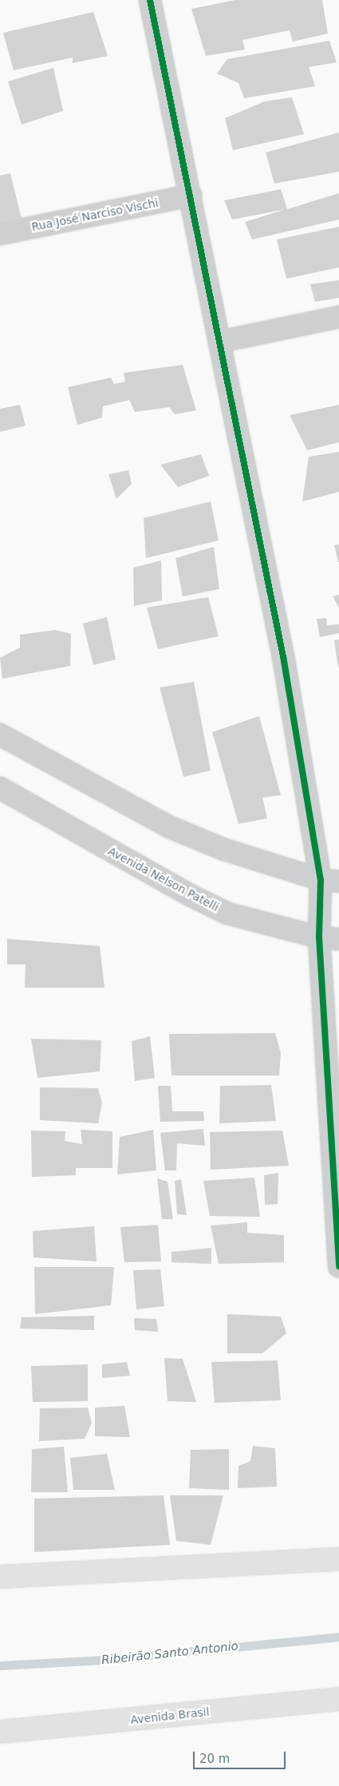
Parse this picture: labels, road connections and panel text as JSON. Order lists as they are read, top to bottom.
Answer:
{
  "streets": {
    "main road": ["Avenida Brasil"],
    "street": ["Rua José Narciso Vischi", "Avenida Nelson Patelli"]
  },
  "water": ["Ribeirão Santo Antonio"],
  "scale_bar": "20 m"
}
